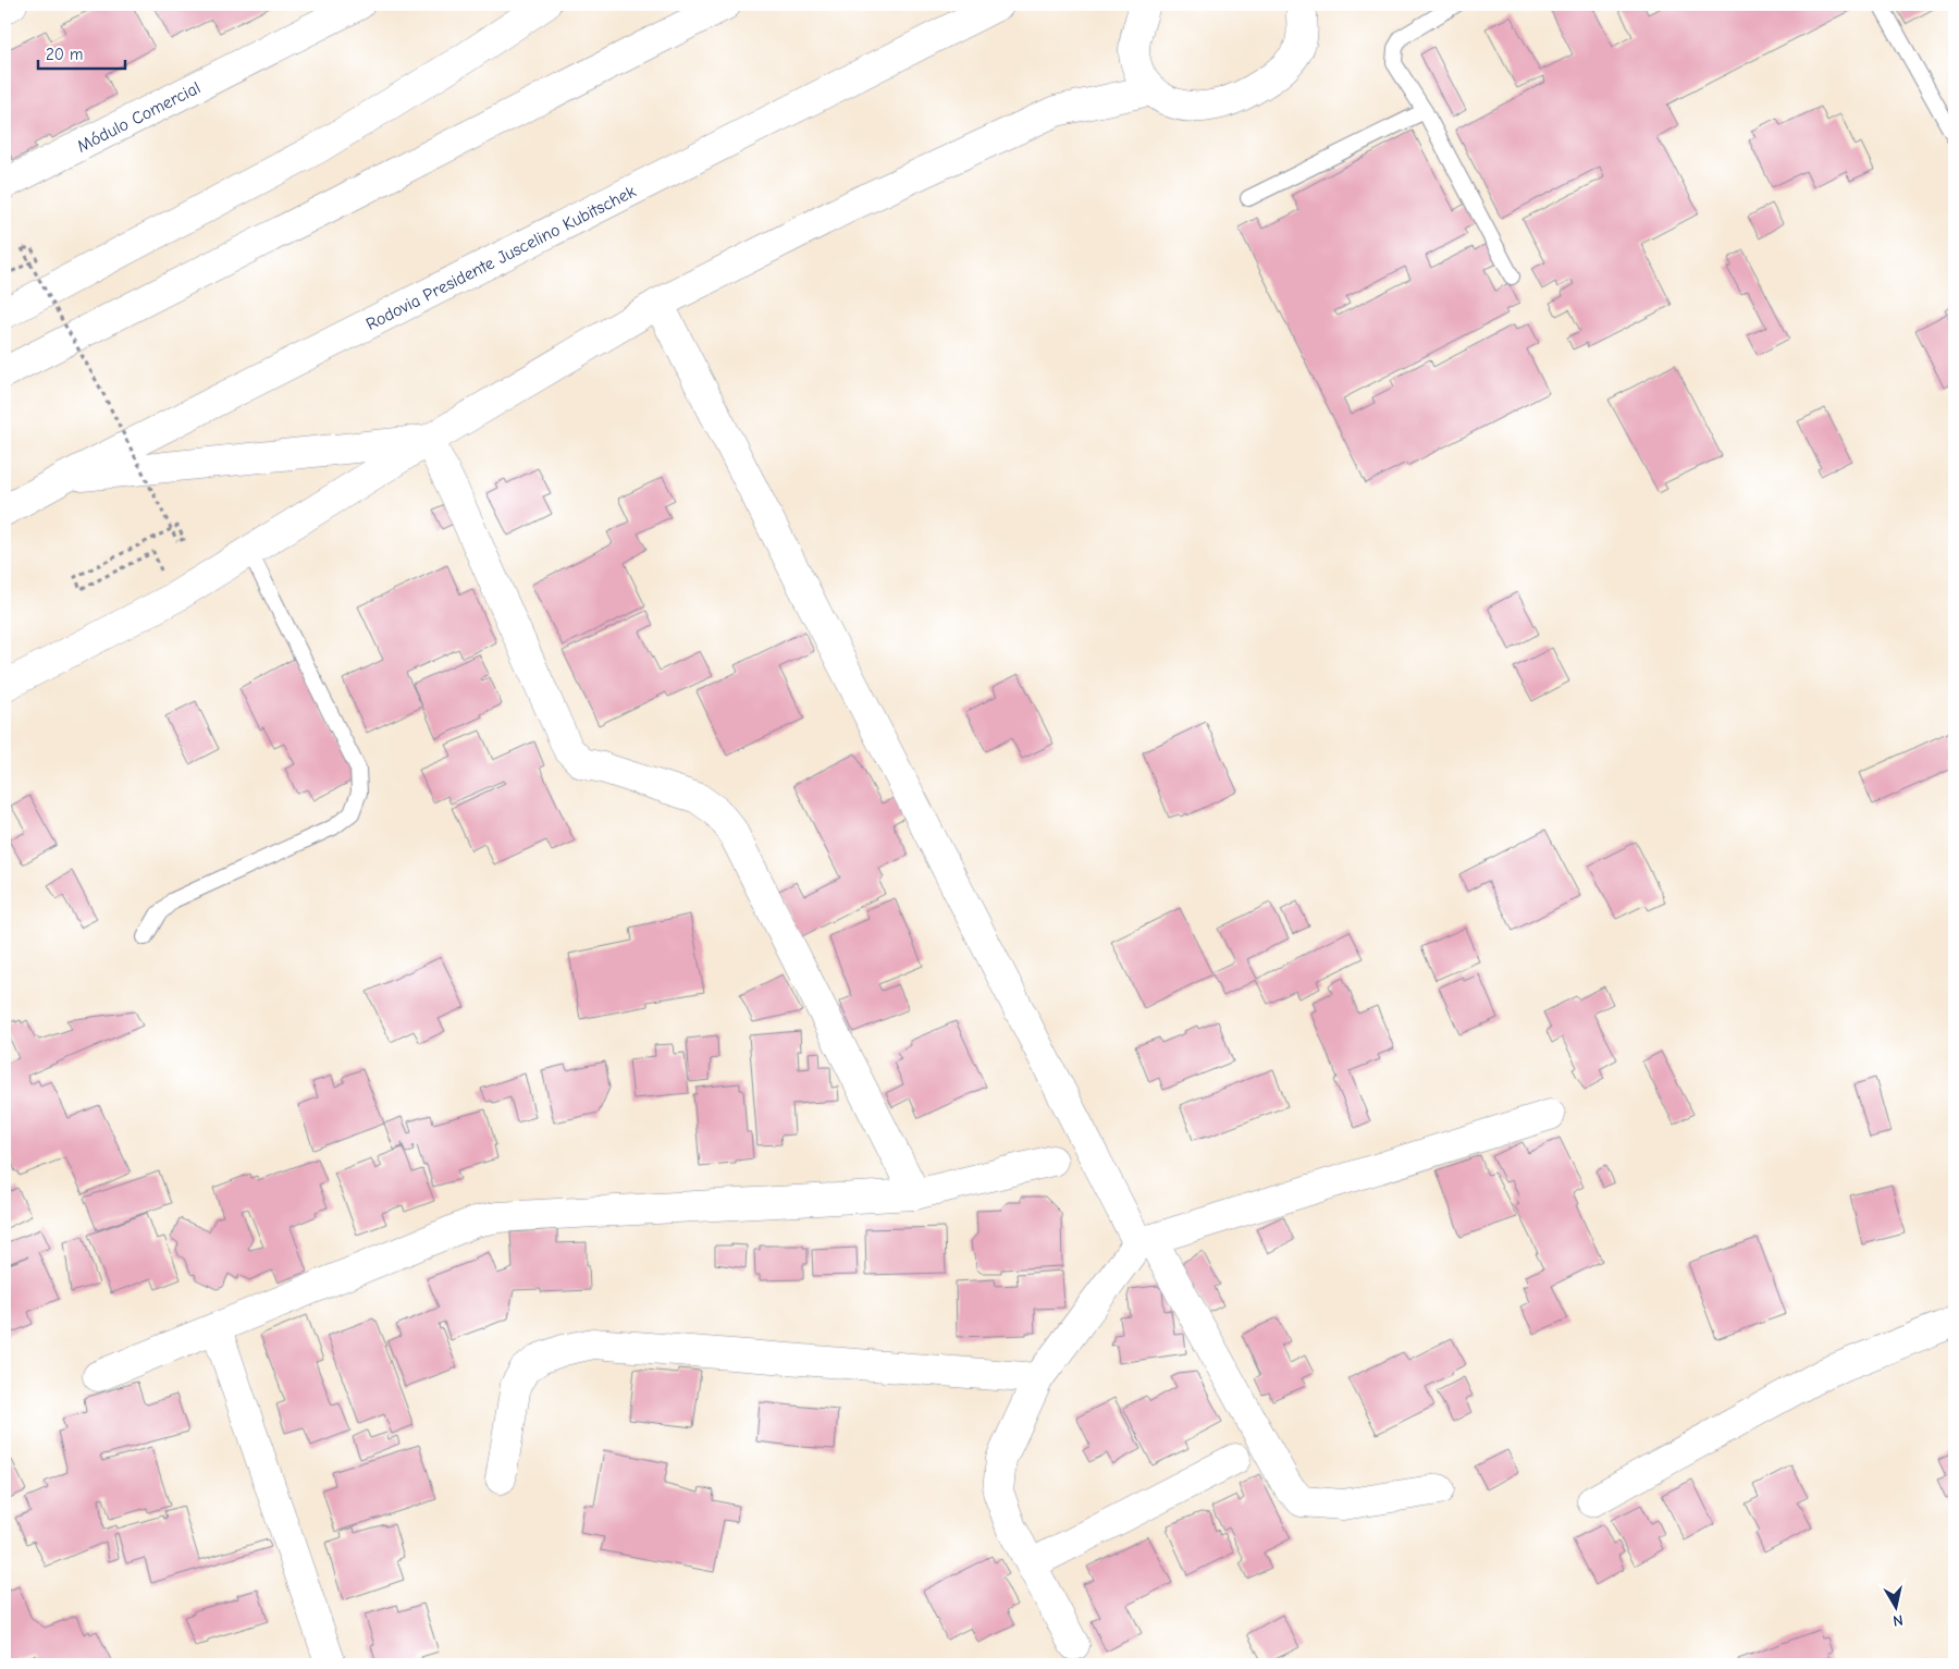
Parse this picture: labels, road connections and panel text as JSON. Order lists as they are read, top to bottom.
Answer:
{
  "streets": {
    "main road": ["Módulo Comercial", "Rodovia Presidente Juscelino Kubitschek"]
  },
  "scale_bar": "20 m",
  "north": "bottom"
}
